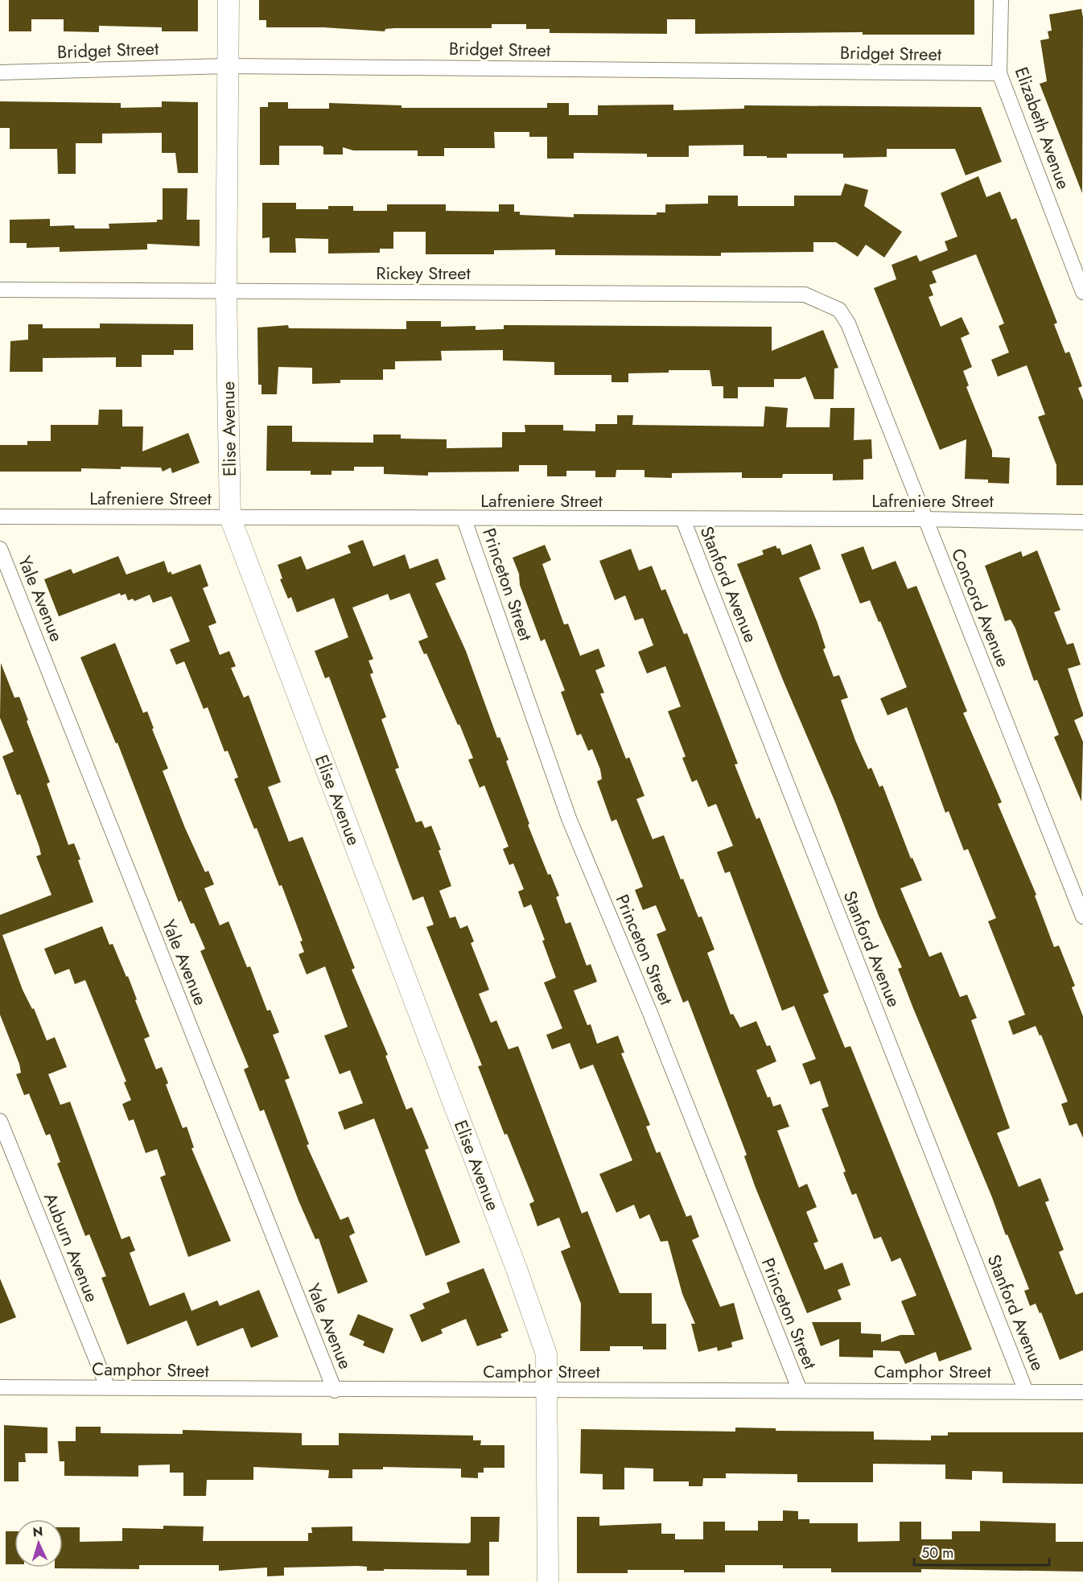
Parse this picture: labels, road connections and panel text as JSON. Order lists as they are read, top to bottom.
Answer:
{
  "streets": {
    "street": [
      "Bridget Street",
      "Elizabeth Avenue",
      "Rickey Street",
      "Elise Avenue",
      "Lafreniere Street",
      "Princeton Street",
      "Stanford Avenue",
      "Yale Avenue",
      "Concord Avenue",
      "Auburn Avenue",
      "Camphor Street"
    ]
  },
  "crossings": [
    ["Bridget Street", "Elizabeth Avenue"],
    ["Bridget Street", "Elise Avenue"],
    ["Rickey Street", "Elise Avenue"],
    ["Rickey Street", "Concord Avenue"],
    ["Elise Avenue", "Lafreniere Street"],
    ["Elise Avenue", "Camphor Street"],
    ["Lafreniere Street", "Princeton Street"],
    ["Lafreniere Street", "Stanford Avenue"],
    ["Lafreniere Street", "Concord Avenue"],
    ["Princeton Street", "Camphor Street"],
    ["Stanford Avenue", "Camphor Street"],
    ["Yale Avenue", "Camphor Street"],
    ["Auburn Avenue", "Camphor Street"]
  ],
  "scale_bar": "50 m",
  "north": "top"
}
